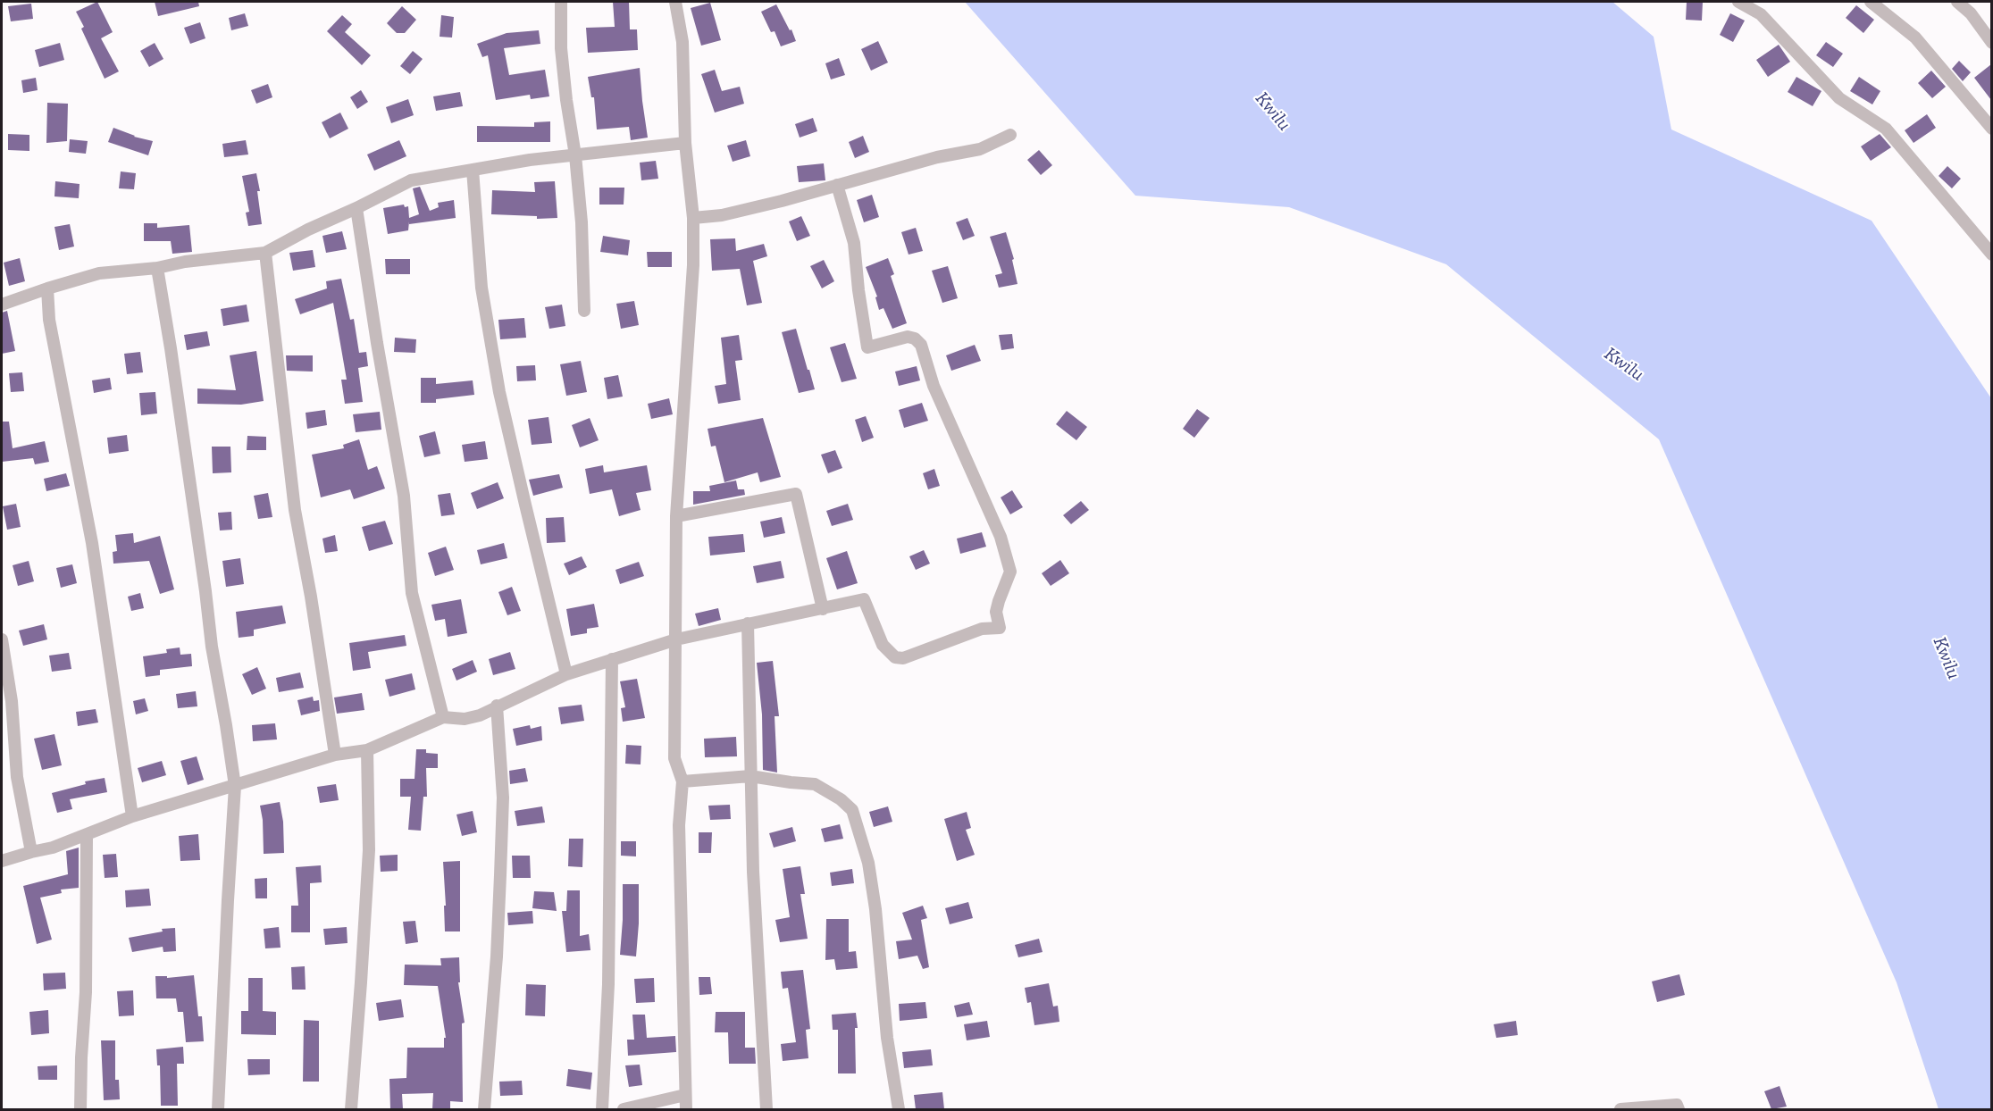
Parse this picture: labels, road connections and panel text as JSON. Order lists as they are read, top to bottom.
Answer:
{
  "water": ["Kwilu"]
}
